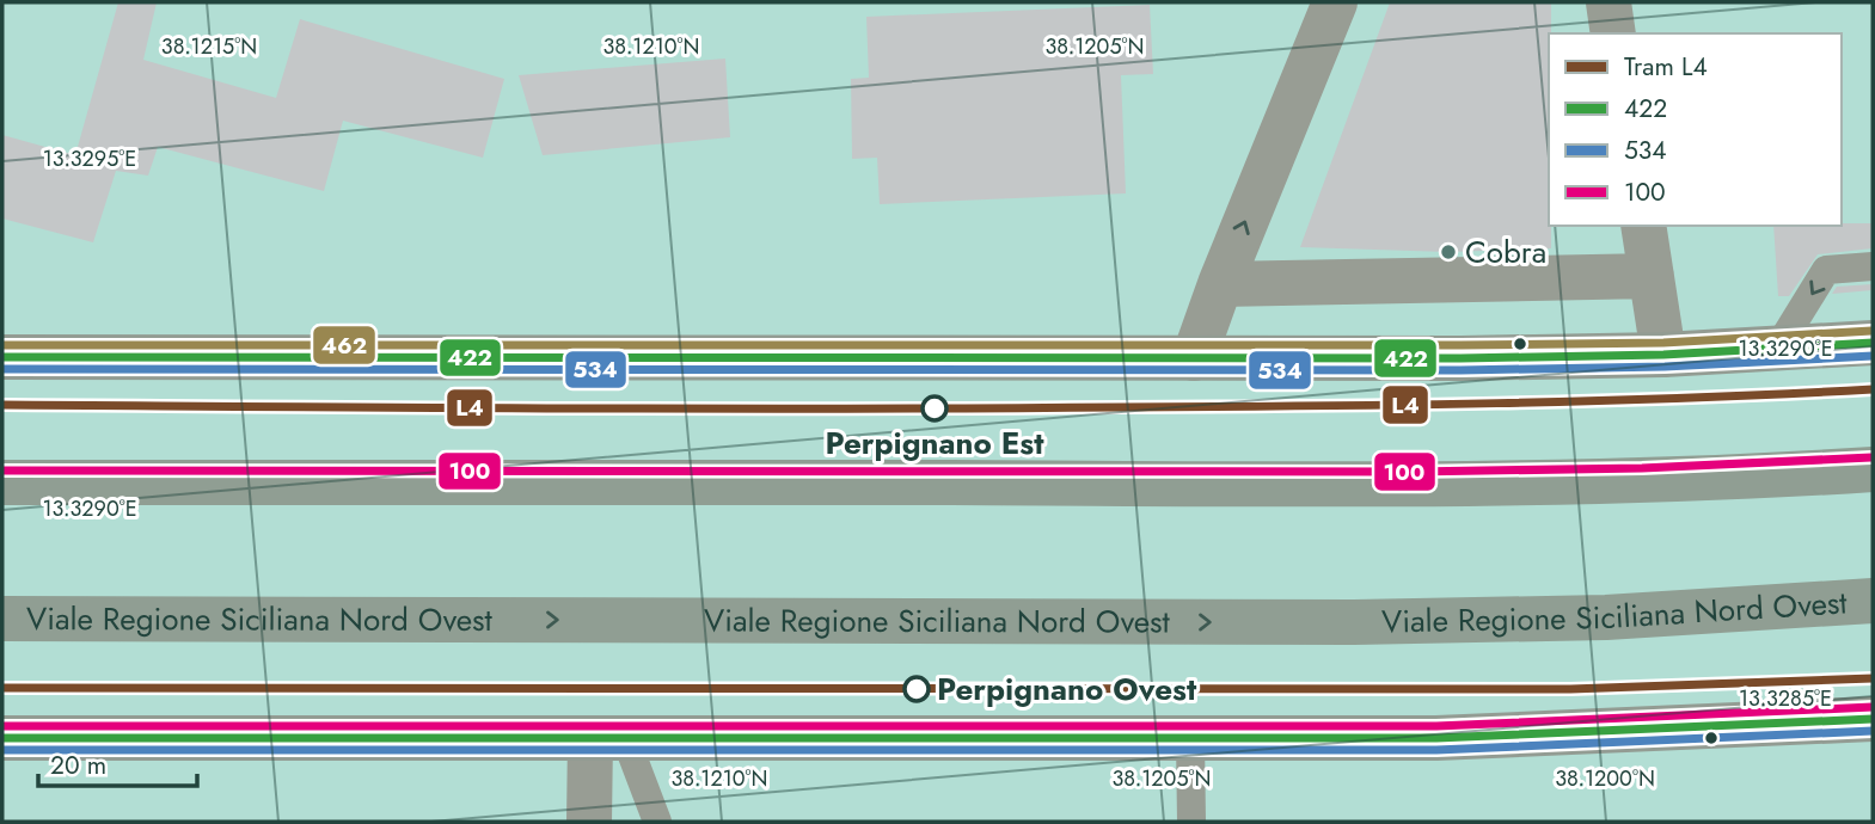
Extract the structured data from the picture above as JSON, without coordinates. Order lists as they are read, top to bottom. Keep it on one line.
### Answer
{"streets":{"main road":["Viale Regione Siciliana Nord Ovest"]},"places":["Cobra","Perpignano Est","Perpignano Ovest"],"lines":["transit line 462","transit line 422","transit line 534","tram line L4","transit line 100"],"legend":["Tram L4","422","534","100"],"scale_bar":"20 m","coordinates":["38.1215°N","38.1210°N","38.1205°N","13.3295°E","13.3290°E","13.3285°E","38.1200°N"]}
